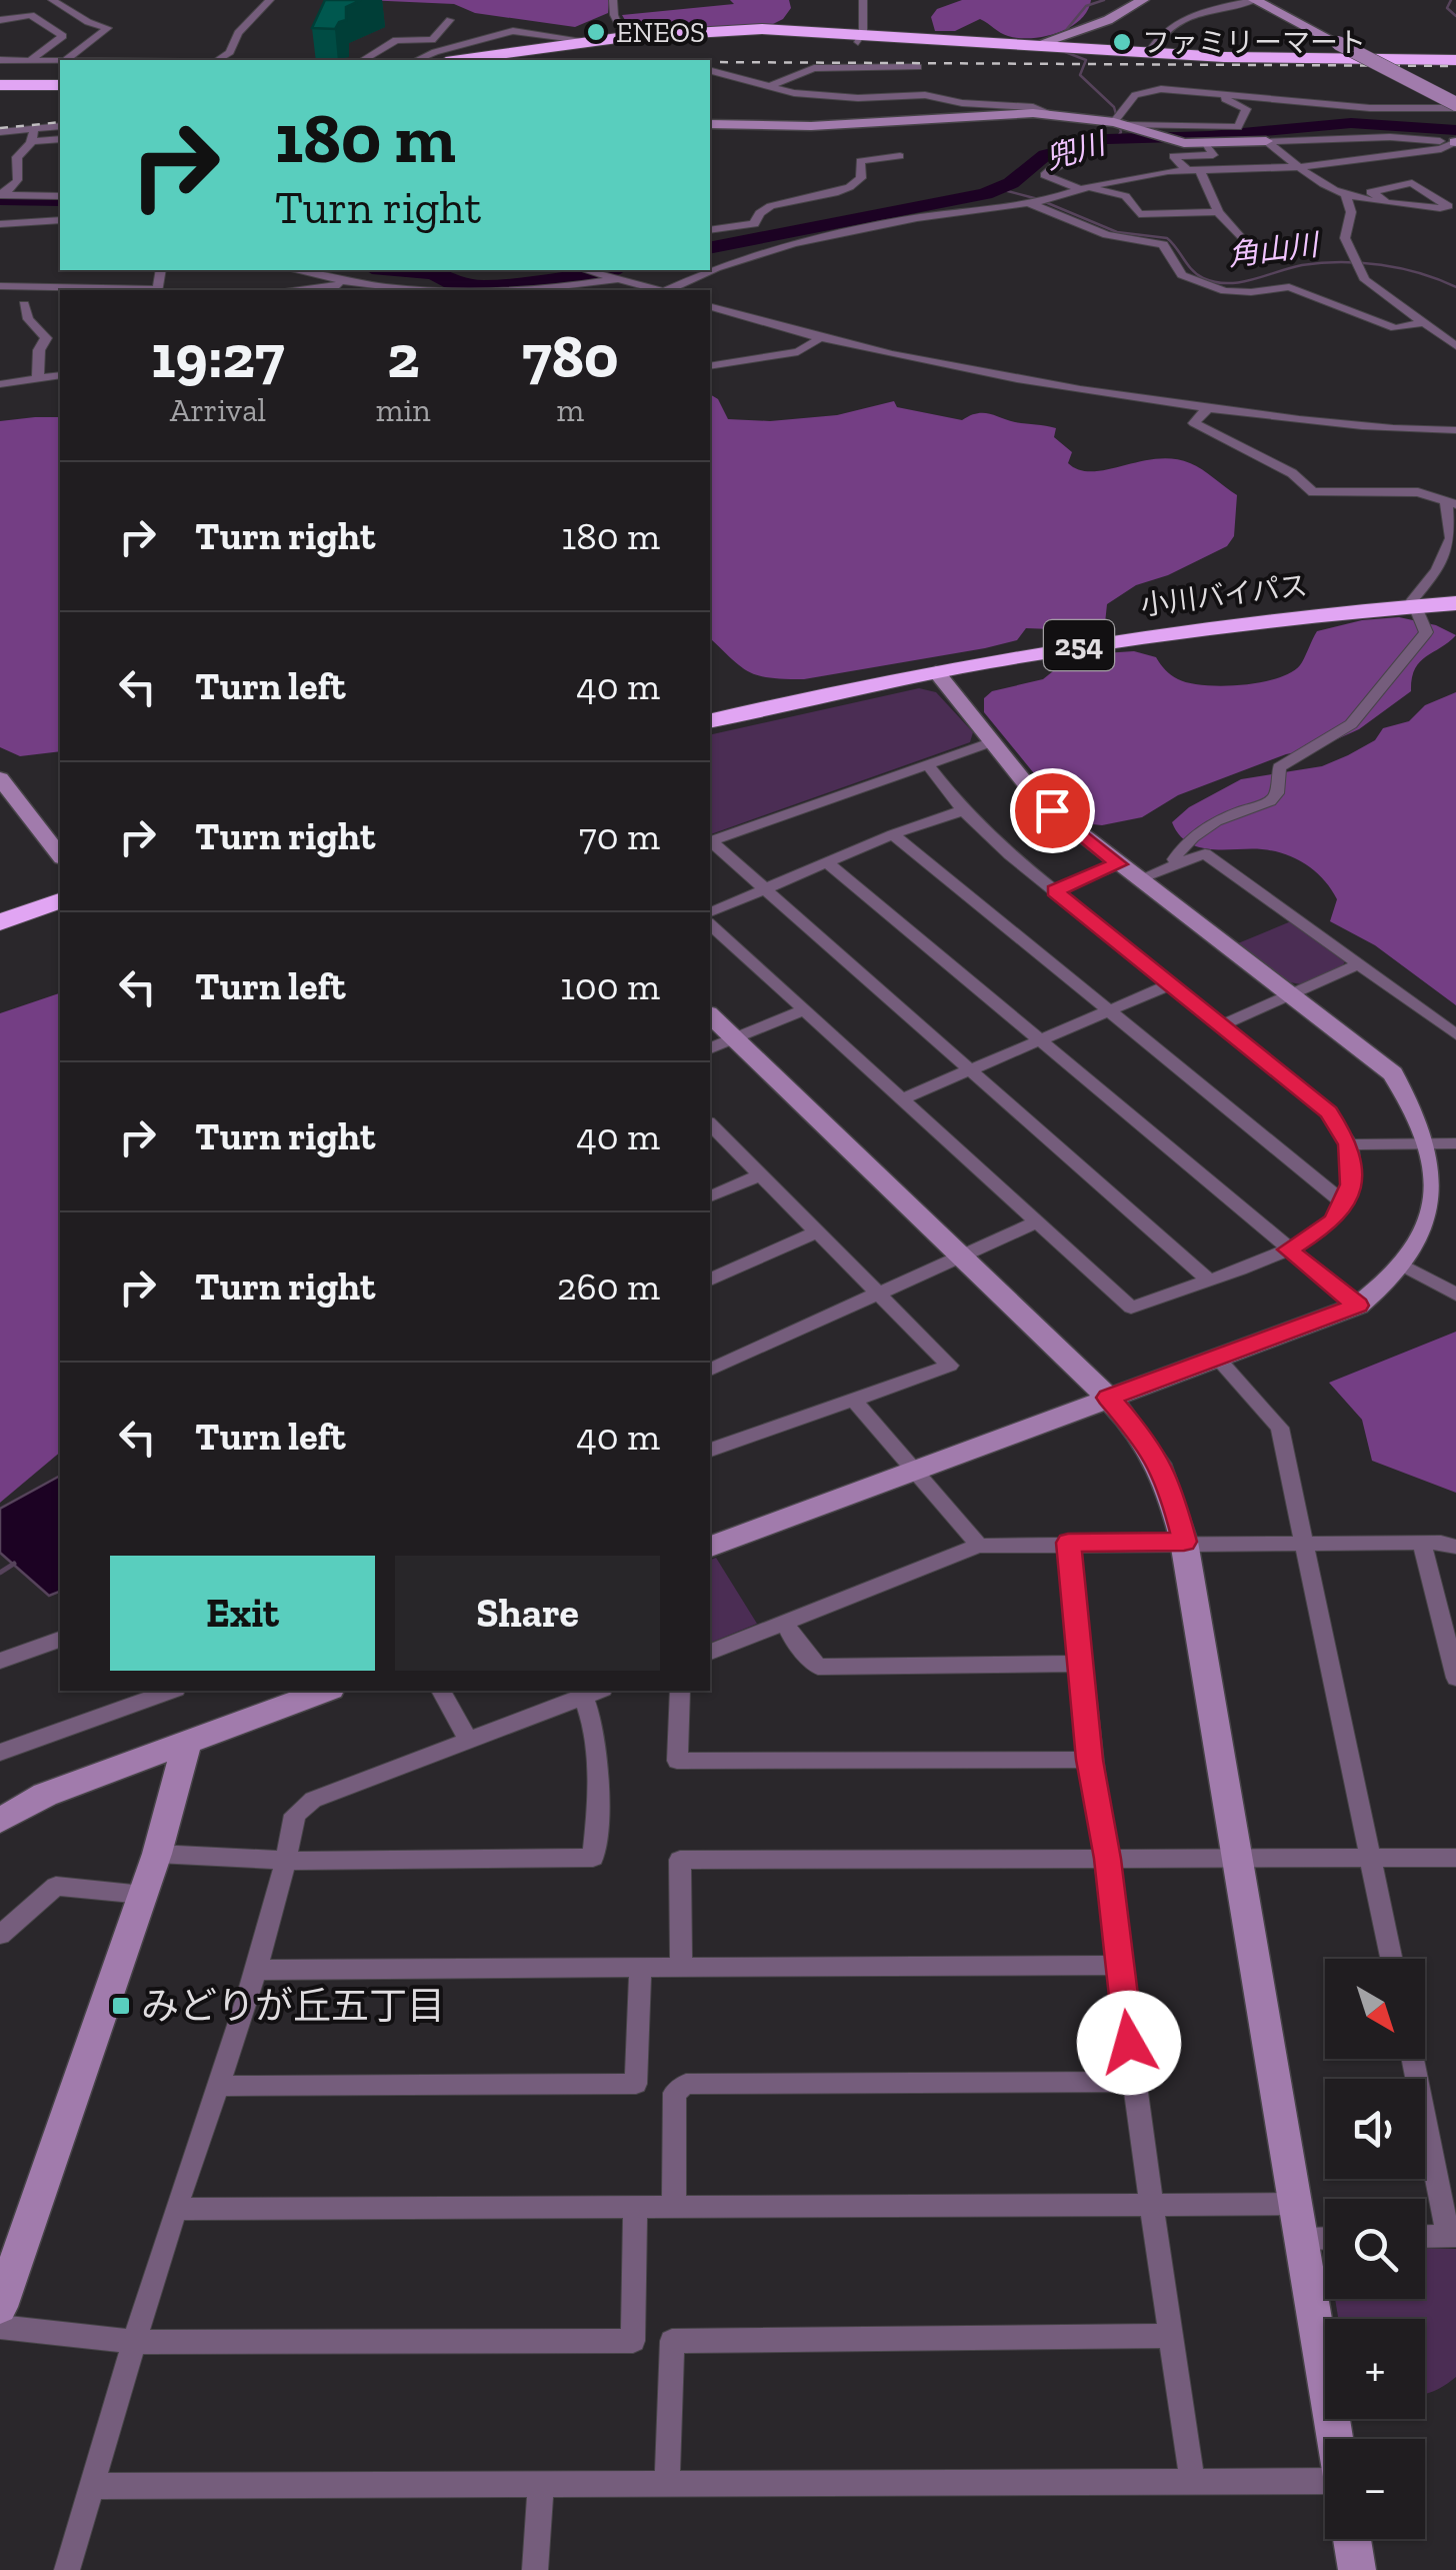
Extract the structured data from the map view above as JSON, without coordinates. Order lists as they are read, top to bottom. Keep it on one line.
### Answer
{"streets":{"highway":["小川バイパス","254"]},"water":["兜川","角山川"],"places":{"other":["ENEOS","ファミリーマート"],"transit":["みどりが丘五丁目"]},"north":"bottom right","page":{"turn":["180 m","Turn right"],"eta":["19:27","Arrival","2","min","780","m"],"list":[{"name":"Turn right","value":"180 m"},{"name":"Turn left","value":"40 m"},{"name":"Turn right","value":"70 m"},{"name":"Turn left","value":"100 m"},{"name":"Turn right","value":"40 m"},{"name":"Turn right","value":"260 m"},{"name":"Turn left","value":"40 m"}],"buttons":["Exit","Share"],"map_buttons":["+","−"]}}
